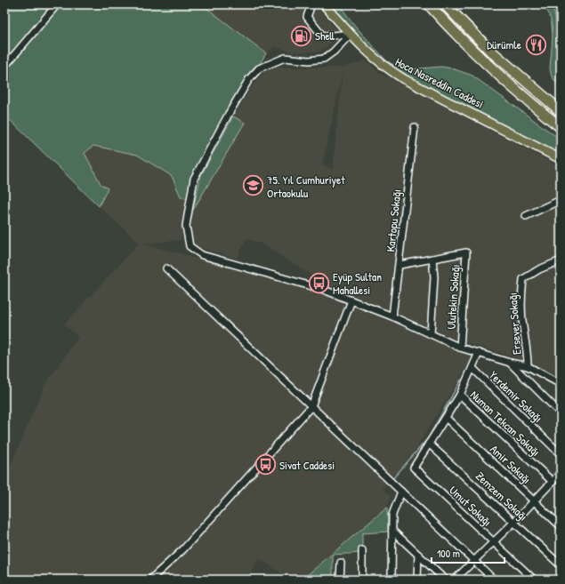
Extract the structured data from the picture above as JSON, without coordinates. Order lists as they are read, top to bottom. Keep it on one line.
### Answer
{"streets":{"main road":["Hoca Nasreddin Caddesi"],"street":["Kartopu Sokağı","Ulutekin Sokağı","Ersever Sokağı","Yerdemir Sokağı","Numan Tekcan Sokağı","Amir Sokağı","Zemzem Sokağı","Umut Sokağı"]},"crossings":[["Kartopu Sokağı","Ulutekin Sokağı"],["Zemzem Sokağı","Umut Sokağı"]],"places":{"fuel station":["Shell"],"restaurant":["Dürümle"],"school or university":["75. Yıl Cumhuriyet Ortaokulu"],"bus stop":["Eyüp Sultan Mahallesi","Sivat Caddesi"]},"scale_bar":"100 m"}
